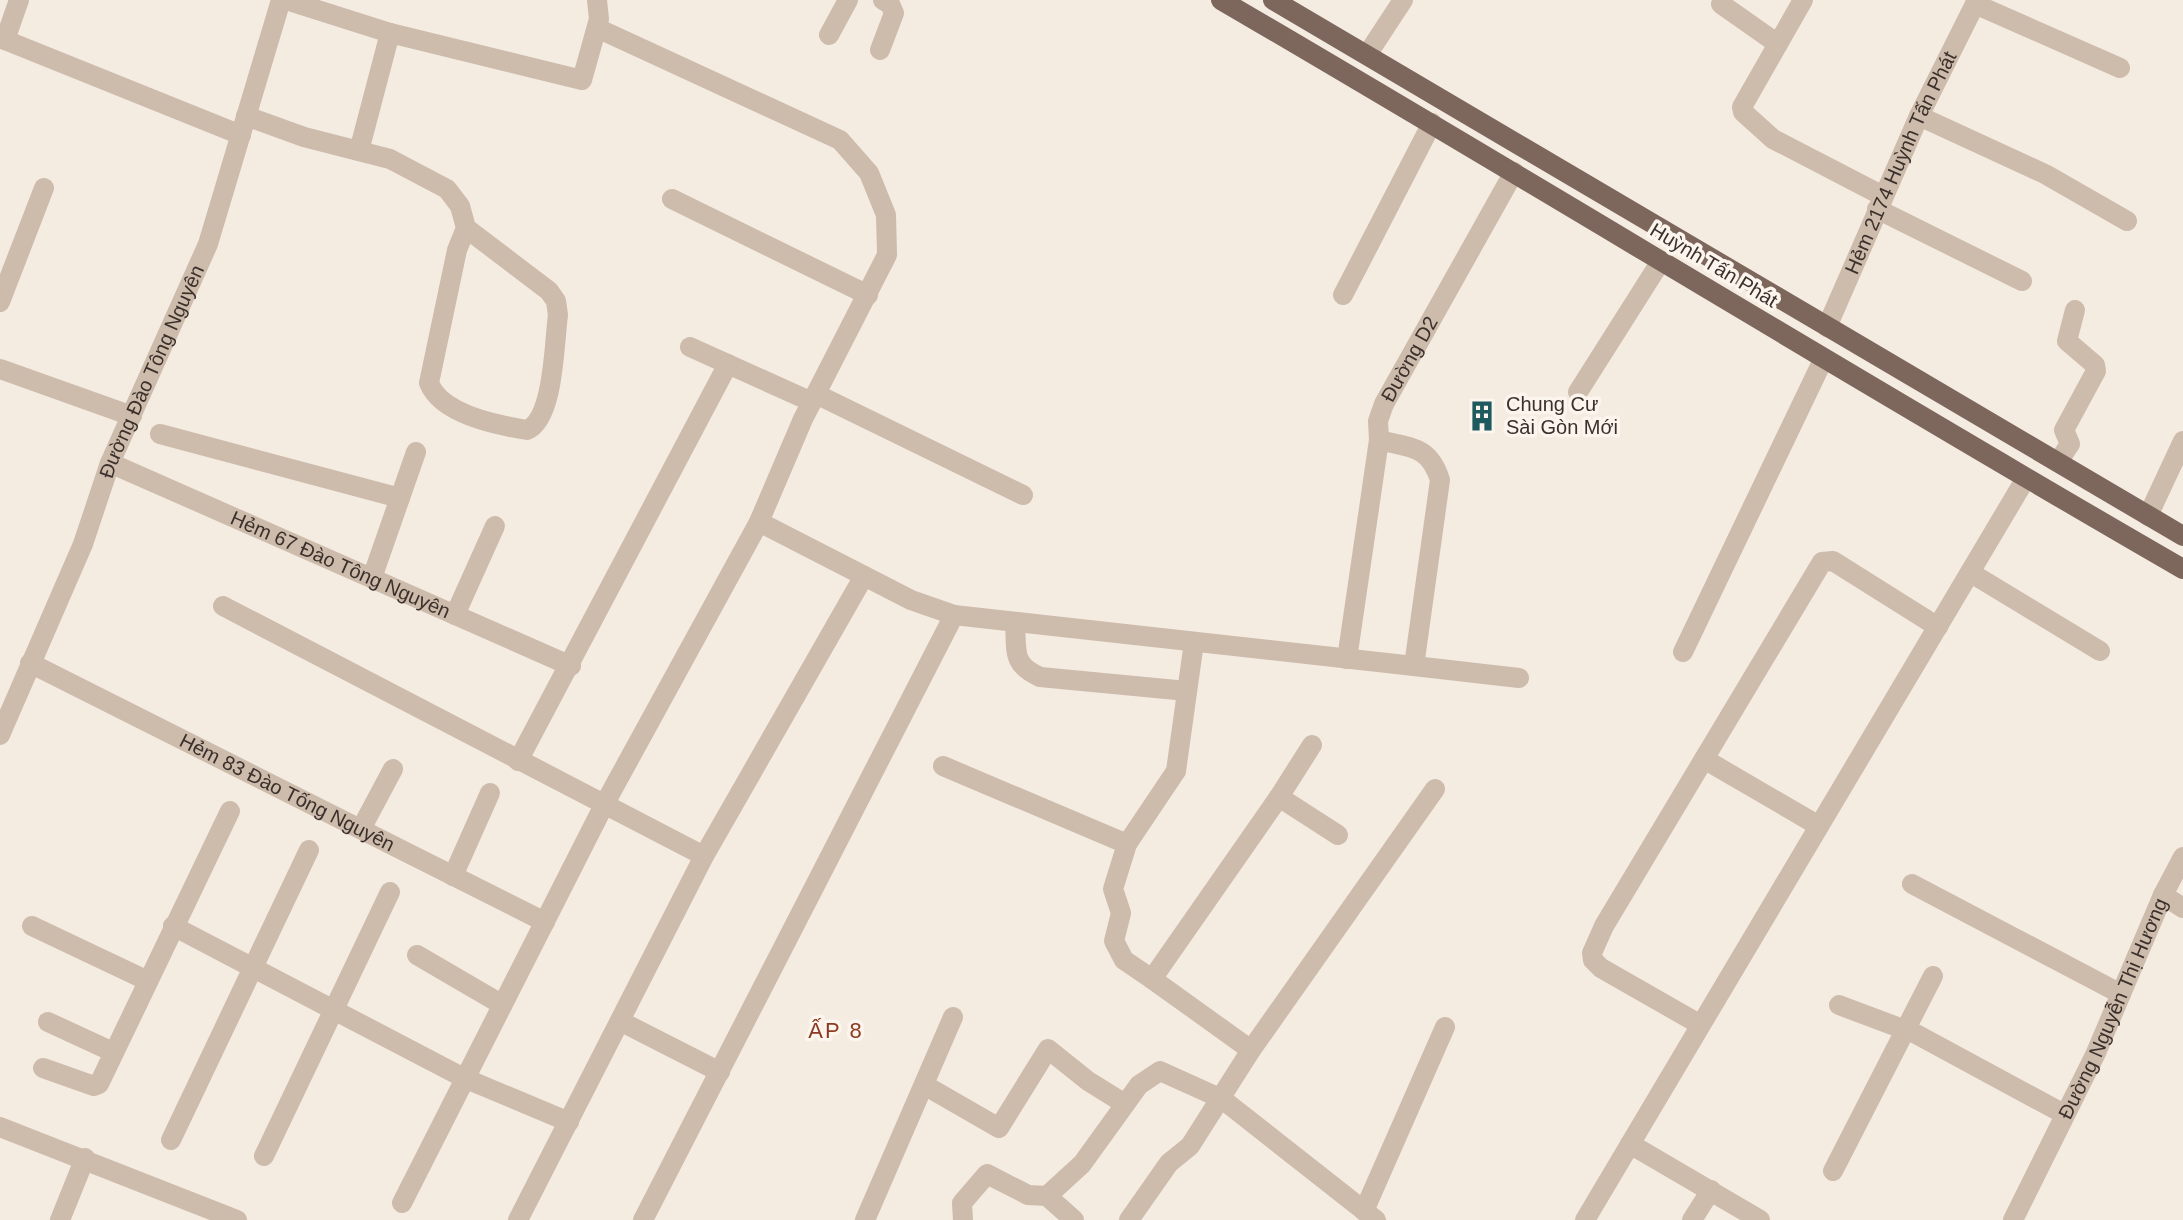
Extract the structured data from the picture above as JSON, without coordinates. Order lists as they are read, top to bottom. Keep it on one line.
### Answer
{"streets":{"main road":["Huỳnh Tấn Phát"],"street":["Hẻm 2174 Huỳnh Tấn Phát","Đường D2","Đường Đào Tông Nguyên","Hẻm 67 Đào Tông Nguyên","Hẻm 83 Đào Tống Nguyên","Đường Nguyễn Thị Hương"]},"crossings":[["Hẻm 2174 Huỳnh Tấn Phát","Huỳnh Tấn Phát"],["Huỳnh Tấn Phát","Đường D2"],["Đường Đào Tông Nguyên","Hẻm 67 Đào Tông Nguyên"],["Đường Đào Tông Nguyên","Hẻm 83 Đào Tống Nguyên"]],"districts":["ẤP 8"],"places":{"building":["Chung Cư Sài Gòn Mới"]}}
